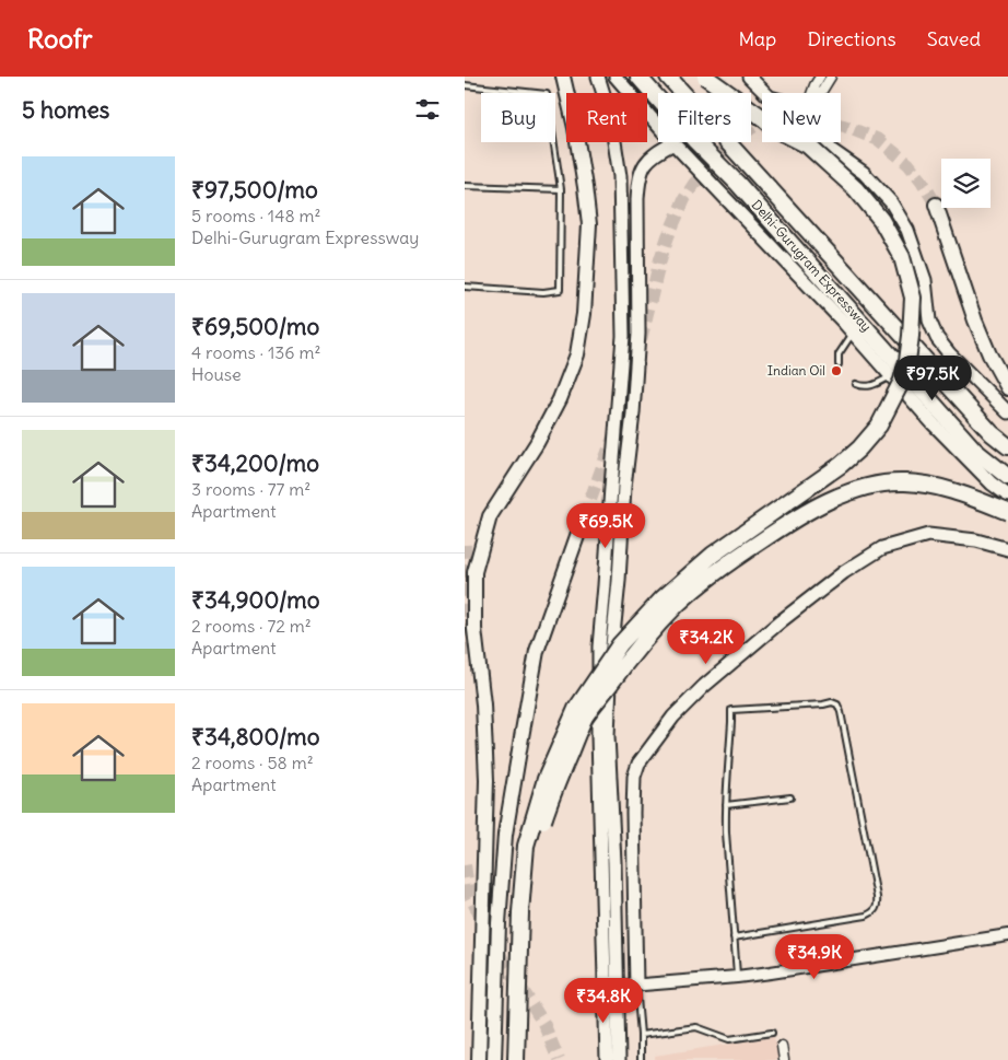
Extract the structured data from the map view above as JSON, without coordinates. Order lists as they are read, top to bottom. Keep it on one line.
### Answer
{"streets":{"highway":["Delhi-Gurugram Expressway"]},"places":["Indian Oil"],"page":{"header":"Roofr","nav":["Map","Directions","Saved"],"heading":"5 homes","chip":["Buy","Rent","Filters","New"],"list":[{"name":"₹97,500/mo","note":"5 rooms · 148 m² · Delhi-Gurugram Expressway"},{"name":"₹69,500/mo","note":"4 rooms · 136 m² · House"},{"name":"₹34,200/mo","note":"3 rooms · 77 m² · Apartment"},{"name":"₹34,900/mo","note":"2 rooms · 72 m² · Apartment"},{"name":"₹34,800/mo","note":"2 rooms · 58 m² · Apartment"}],"price":["₹97.5K","₹69.5K","₹34.2K","₹34.9K","₹34.8K"]}}
